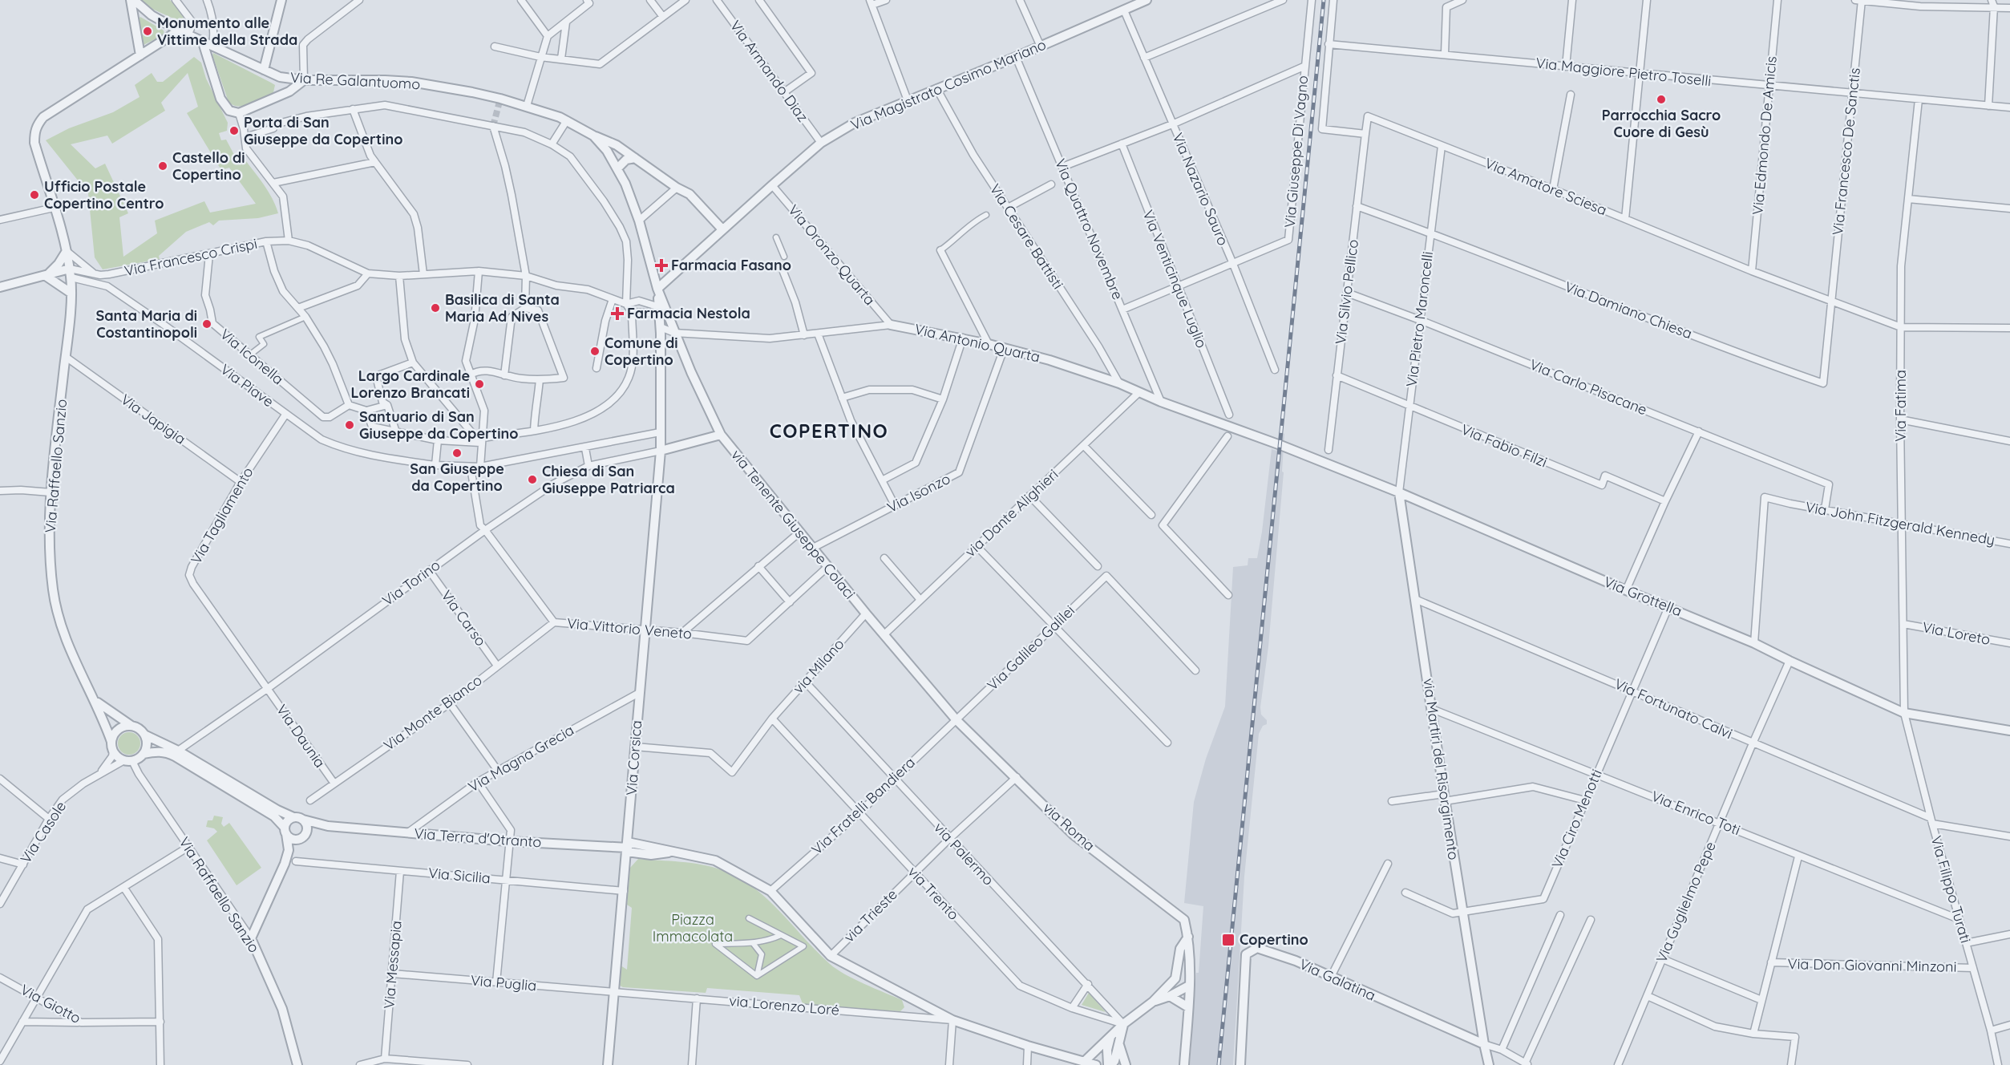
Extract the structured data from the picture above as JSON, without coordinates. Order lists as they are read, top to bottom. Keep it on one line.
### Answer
{"streets":{"street":["Via Armando Diaz","Via Maggiore Pietro Toselli","Via Re Galantuomo","Via Magistrato Cosimo Mariano","Via Edmondo De Amicis","Via Giuseppe Di Vagno","Via Francesco De Sanctis","Via Amatore Sciesa","Via Nazario Sauro","Via Quattro Novembre","Via Cesare Battisti","Via Oronzo Quarta","Via Francesco Crispi","Via Venticinque Luglio","Via Silvio Pellico","Via Damiano Chiesa","Via Pietro Maroncelli","Via Antonio Quarta","Via Iconella","Via Piave","Via Carlo Pisacane","Via Fatima","Via Japigia","Via Fabio Filzi","Via Raffaello Sanzio","Via Isonzo","via Dante Alighieri","Via Tagliamento","Via John Fitzgerald Kennedy","via Tenente Giuseppe Colaci","Via Torino","Via Grottella","Via Carso","Via Vittorio Veneto","Via Loreto","Via Galileo Galilei","via Milano","Via Fortunato Calvi","Via Monte Bianco","Via Daunia","Via Corsica","Via Magna Grecia","via Martiri del Risorgimento","Via Fratelli Bandiera","Via Enrico Toti","Via Ciro Menotti","via Roma","Via Casole","Via Terra d'Otranto","via Palermo","Via Sicilia","Via Filippo Turati","via Trento","Via Guglielmo Pepe","via Trieste","Via Messapia","Via Don Giovanni Minzoni","Via Galatina","Via Puglia","Via Giotto","via Lorenzo Loré"]},"crossings":[["Via Armando Diaz","Via Magistrato Cosimo Mariano"],["Via Maggiore Pietro Toselli","Via Edmondo De Amicis"],["Via Maggiore Pietro Toselli","Via Francesco De Sanctis"],["Via Maggiore Pietro Toselli","Via Fatima"],["Via Re Galantuomo","Via Magistrato Cosimo Mariano"],["Via Re Galantuomo","Via Raffaello Sanzio"],["Via Re Galantuomo","via Tenente Giuseppe Colaci"],["Via Re Galantuomo","Via Corsica"],["Via Magistrato Cosimo Mariano","Via Nazario Sauro"],["Via Magistrato Cosimo Mariano","Via Quattro Novembre"],["Via Magistrato Cosimo Mariano","Via Cesare Battisti"],["Via Magistrato Cosimo Mariano","Via Oronzo Quarta"],["Via Edmondo De Amicis","Via Amatore Sciesa"],["Via Giuseppe Di Vagno","Via Nazario Sauro"],["Via Giuseppe Di Vagno","Via Quattro Novembre"],["Via Giuseppe Di Vagno","Via Venticinque Luglio"],["Via Francesco De Sanctis","Via Amatore Sciesa"],["Via Francesco De Sanctis","Via Damiano Chiesa"],["Via Amatore Sciesa","Via Silvio Pellico"],["Via Amatore Sciesa","Via Damiano Chiesa"],["Via Amatore Sciesa","Via Pietro Maroncelli"],["Via Amatore Sciesa","Via Fatima"],["Via Quattro Novembre","Via Antonio Quarta"],["Via Cesare Battisti","Via Antonio Quarta"],["Via Oronzo Quarta","Via Antonio Quarta"],["Via Francesco Crispi","Via Iconella"],["Via Francesco Crispi","Via Piave"],["Via Francesco Crispi","Via Raffaello Sanzio"],["Via Silvio Pellico","Via Damiano Chiesa"],["Via Silvio Pellico","Via Carlo Pisacane"],["Via Silvio Pellico","Via Fabio Filzi"],["Via Damiano Chiesa","Via Pietro Maroncelli"],["Via Pietro Maroncelli","Via Carlo Pisacane"],["Via Pietro Maroncelli","Via Fabio Filzi"],["Via Pietro Maroncelli","Via Grottella"],["Via Pietro Maroncelli","via Martiri del Risorgimento"],["Via Antonio Quarta","Via Isonzo"],["Via Antonio Quarta","via Dante Alighieri"],["Via Antonio Quarta","via Tenente Giuseppe Colaci"],["Via Antonio Quarta","Via Grottella"],["Via Antonio Quarta","Via Corsica"],["Via Piave","Via Raffaello Sanzio"],["Via Piave","Via Tagliamento"],["Via Piave","Via Vittorio Veneto"],["Via Piave","Via Corsica"],["Via Carlo Pisacane","Via John Fitzgerald Kennedy"],["Via Fatima","Via John Fitzgerald Kennedy"],["Via Fatima","Via Grottella"],["Via Fatima","Via Loreto"],["Via Fatima","Via Filippo Turati"],["Via Japigia","Via Raffaello Sanzio"],["Via Japigia","Via Tagliamento"],["Via Raffaello Sanzio","Via Casole"],["Via Isonzo","via Tenente Giuseppe Colaci"],["via Dante Alighieri","via Roma"],["Via Tagliamento","Via Torino"],["Via Tagliamento","Via Daunia"],["Via John Fitzgerald Kennedy","Via Grottella"],["via Tenente Giuseppe Colaci","Via Vittorio Veneto"],["via Tenente Giuseppe Colaci","via Milano"],["via Tenente Giuseppe Colaci","Via Corsica"],["via Tenente Giuseppe Colaci","via Roma"],["Via Torino","Via Carso"],["Via Torino","Via Vittorio Veneto"],["Via Torino","Via Daunia"],["Via Torino","Via Corsica"],["Via Grottella","via Martiri del Risorgimento"],["Via Grottella","Via Ciro Menotti"],["Via Grottella","Via Filippo Turati"],["Via Grottella","Via Guglielmo Pepe"],["Via Carso","Via Monte Bianco"],["Via Vittorio Veneto","Via Monte Bianco"],["Via Vittorio Veneto","Via Corsica"],["Via Galileo Galilei","Via Fratelli Bandiera"],["Via Galileo Galilei","via Roma"],["via Milano","Via Corsica"],["via Milano","via Roma"],["via Milano","via Palermo"],["via Milano","via Trento"],["Via Fortunato Calvi","via Martiri del Risorgimento"],["Via Fortunato Calvi","Via Ciro Menotti"],["Via Fortunato Calvi","Via Filippo Turati"],["Via Fortunato Calvi","Via Guglielmo Pepe"],["Via Monte Bianco","Via Daunia"],["Via Corsica","Via Magna Grecia"],["Via Corsica","Via Terra d'Otranto"],["Via Corsica","Via Sicilia"],["Via Corsica","Via Puglia"],["Via Corsica","via Lorenzo Loré"],["Via Magna Grecia","Via Terra d'Otranto"],["via Martiri del Risorgimento","Via Enrico Toti"],["via Martiri del Risorgimento","Via Ciro Menotti"],["via Martiri del Risorgimento","Via Galatina"],["Via Fratelli Bandiera","via Roma"],["Via Fratelli Bandiera","Via Terra d'Otranto"],["Via Fratelli Bandiera","via Palermo"],["Via Fratelli Bandiera","via Trento"],["Via Enrico Toti","Via Ciro Menotti"],["Via Enrico Toti","Via Filippo Turati"],["Via Enrico Toti","Via Guglielmo Pepe"],["via Roma","via Trieste"],["via Palermo","via Trento"],["via Palermo","via Trieste"],["Via Sicilia","Via Messapia"],["Via Filippo Turati","Via Don Giovanni Minzoni"],["via Trento","via Trieste"],["Via Messapia","Via Puglia"],["Via Puglia","via Lorenzo Loré"]],"districts":["COPERTINO"],"parks":["Piazza Immacolata"],"places":{"other":["Monumento alle Vittime della Strada","Parrocchia Sacro Cuore di Gesù","Porta di San Giuseppe da Copertino","Castello di Copertino","Ufficio Postale Copertino Centro","Basilica di Santa Maria Ad Nives","Santa Maria di Costantinopoli","Comune di Copertino","Largo Cardinale Lorenzo Brancati","Santuario di San Giuseppe da Copertino","San Giuseppe da Copertino","Chiesa di San Giuseppe Patriarca"],"health":["Farmacia Fasano","Farmacia Nestola"],"transit":["Copertino"]}}
